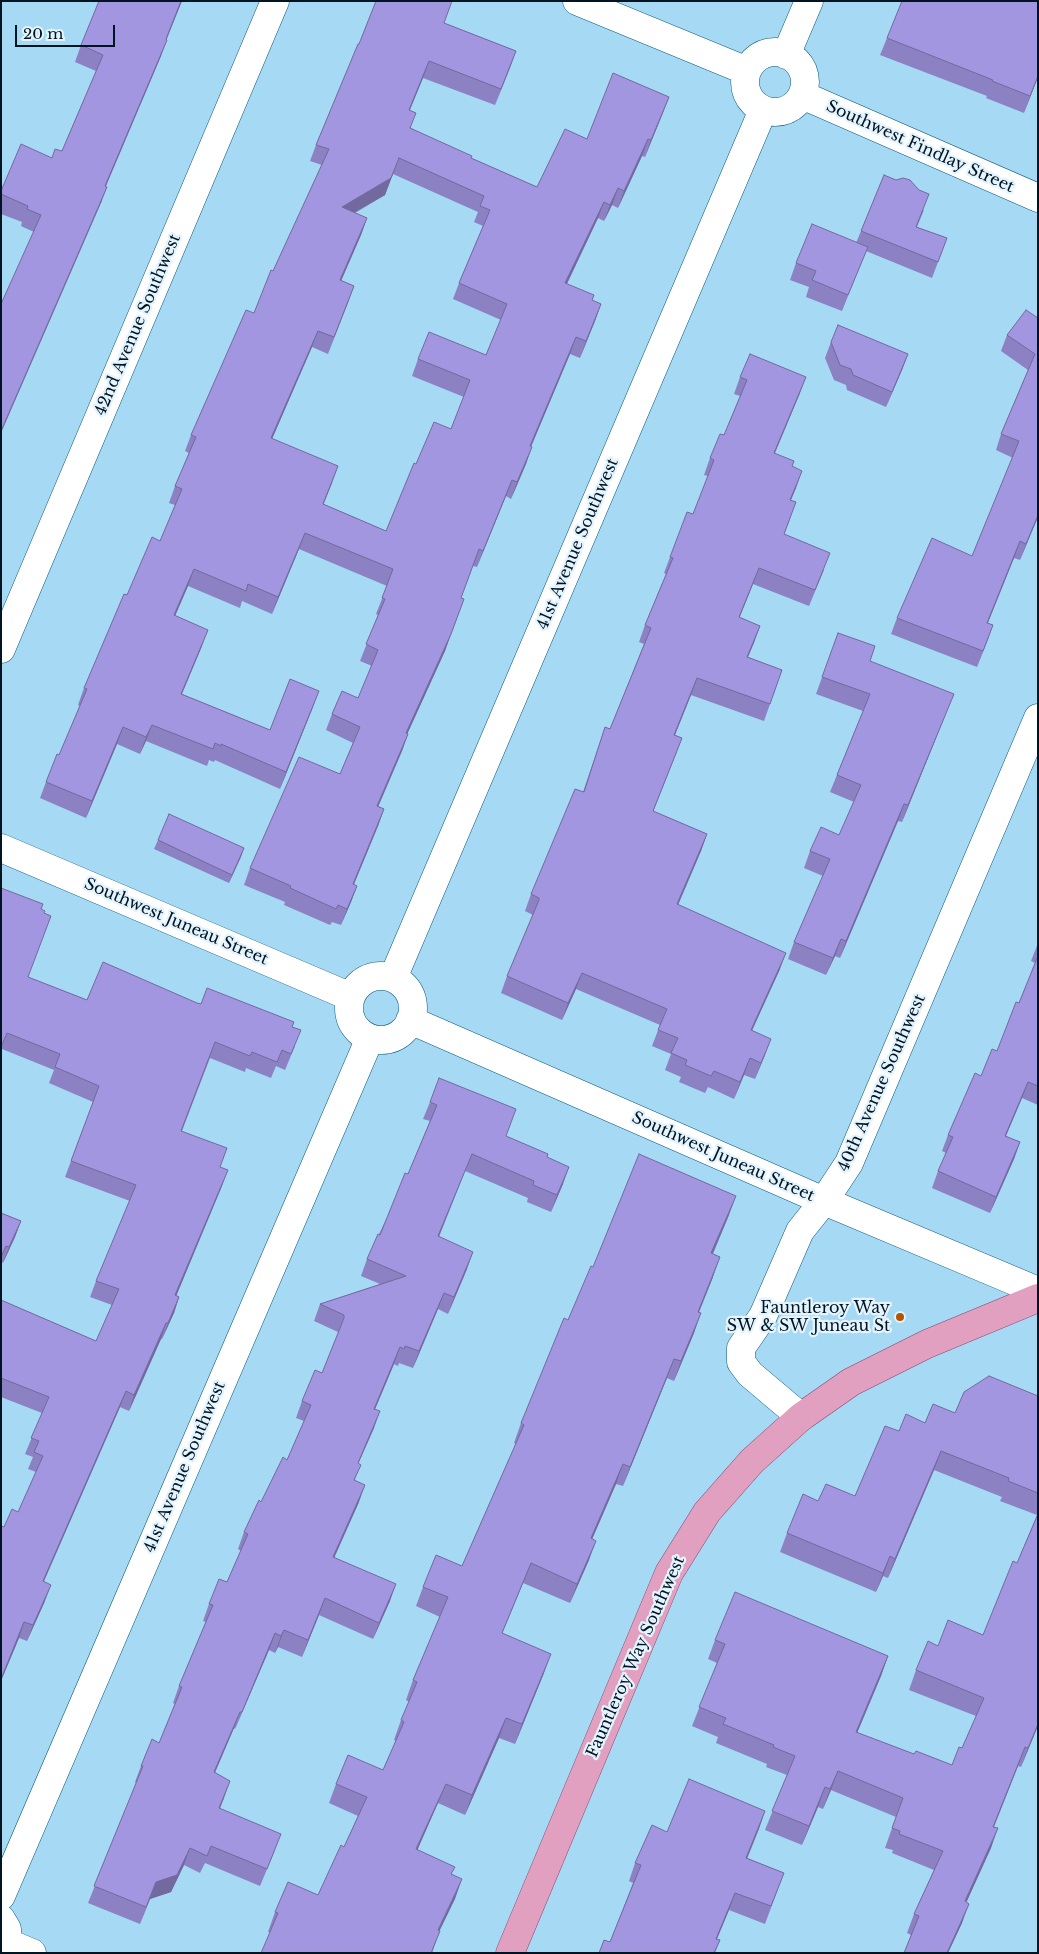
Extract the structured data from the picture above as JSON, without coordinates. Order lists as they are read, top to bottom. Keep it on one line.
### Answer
{"streets":{"main road":["Fauntleroy Way Southwest"],"street":["Southwest Findlay Street","42nd Avenue Southwest","41st Avenue Southwest","Southwest Juneau Street","40th Avenue Southwest"]},"crossings":[["Southwest Findlay Street","41st Avenue Southwest"],["41st Avenue Southwest","Southwest Juneau Street"],["Southwest Juneau Street","40th Avenue Southwest"],["40th Avenue Southwest","Fauntleroy Way Southwest"]],"places":["Fauntleroy Way SW & SW Juneau St"],"scale_bar":"20 m"}
